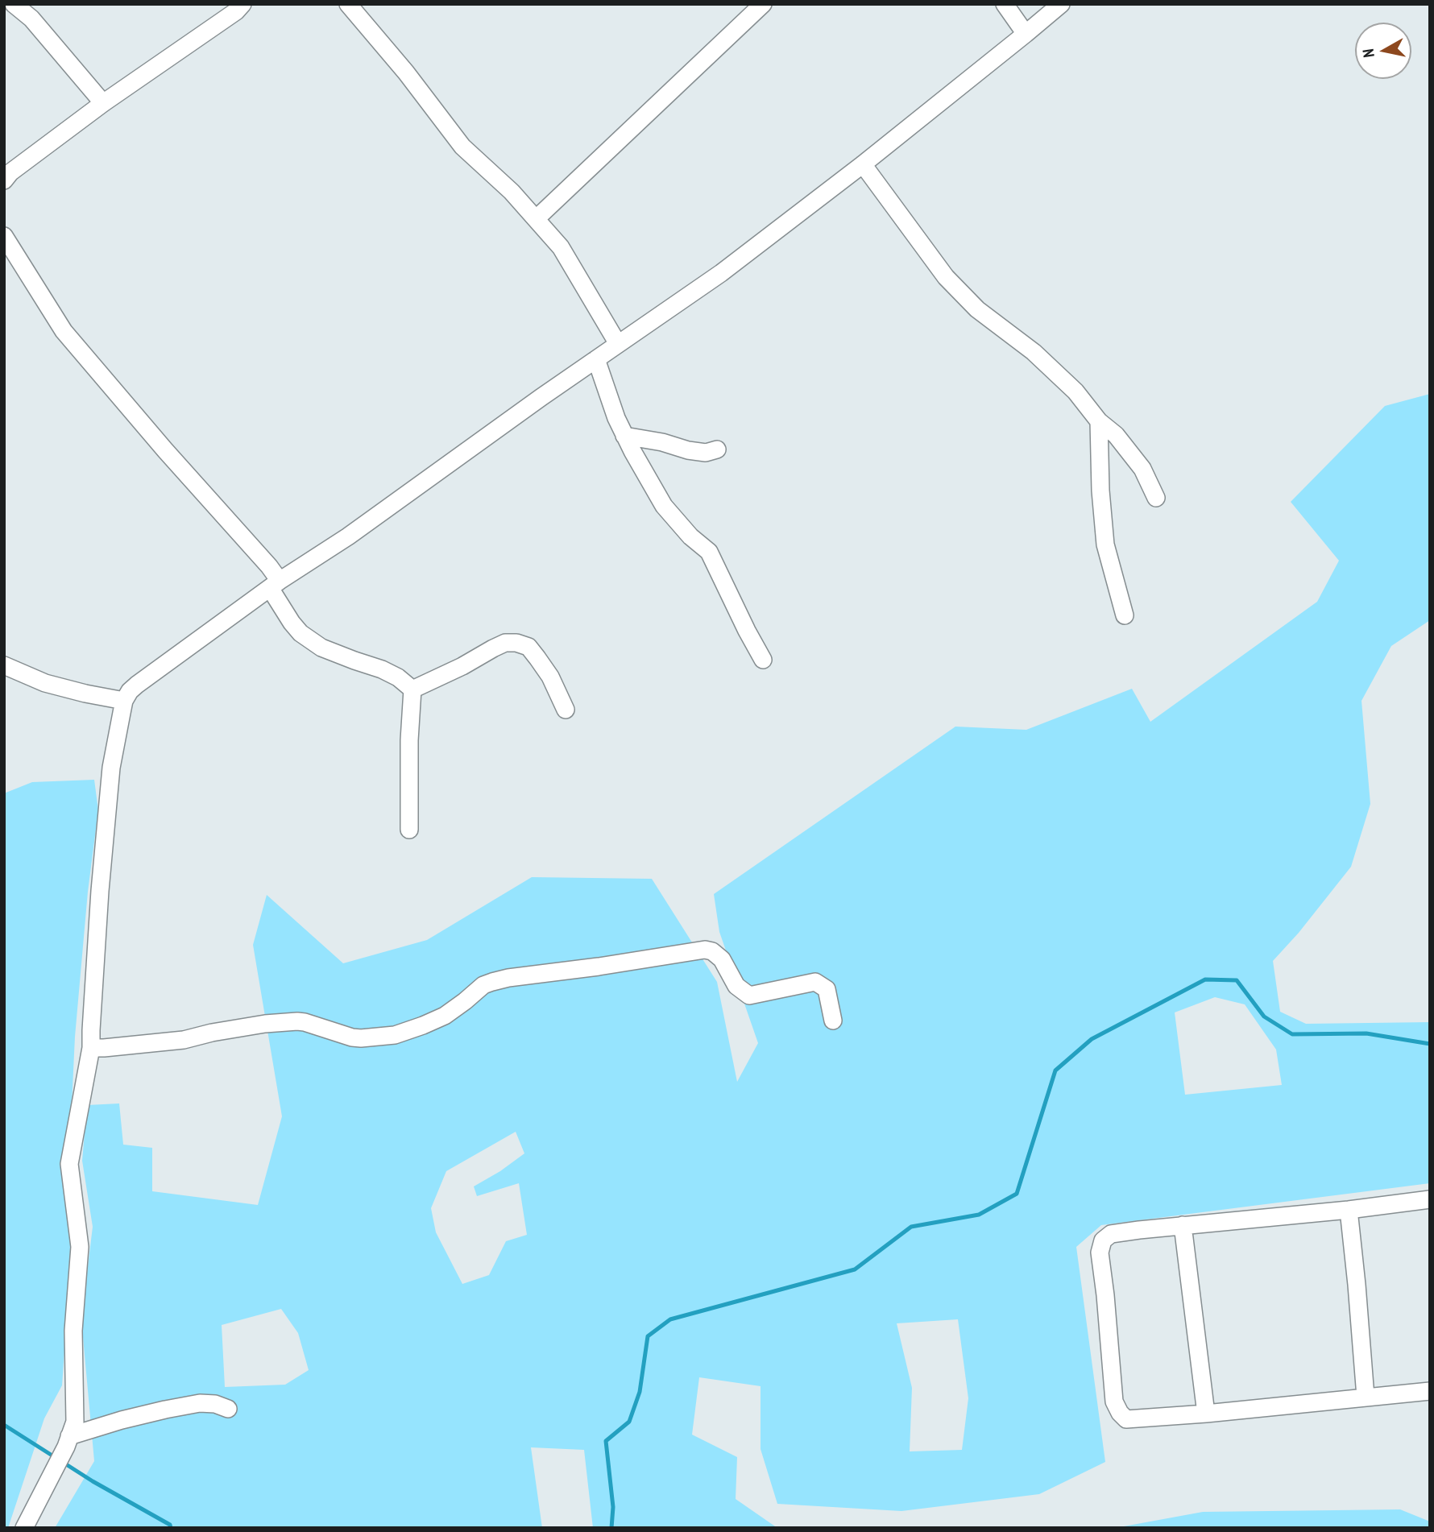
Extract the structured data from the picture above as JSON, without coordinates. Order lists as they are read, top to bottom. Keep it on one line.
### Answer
{"north":"left"}
